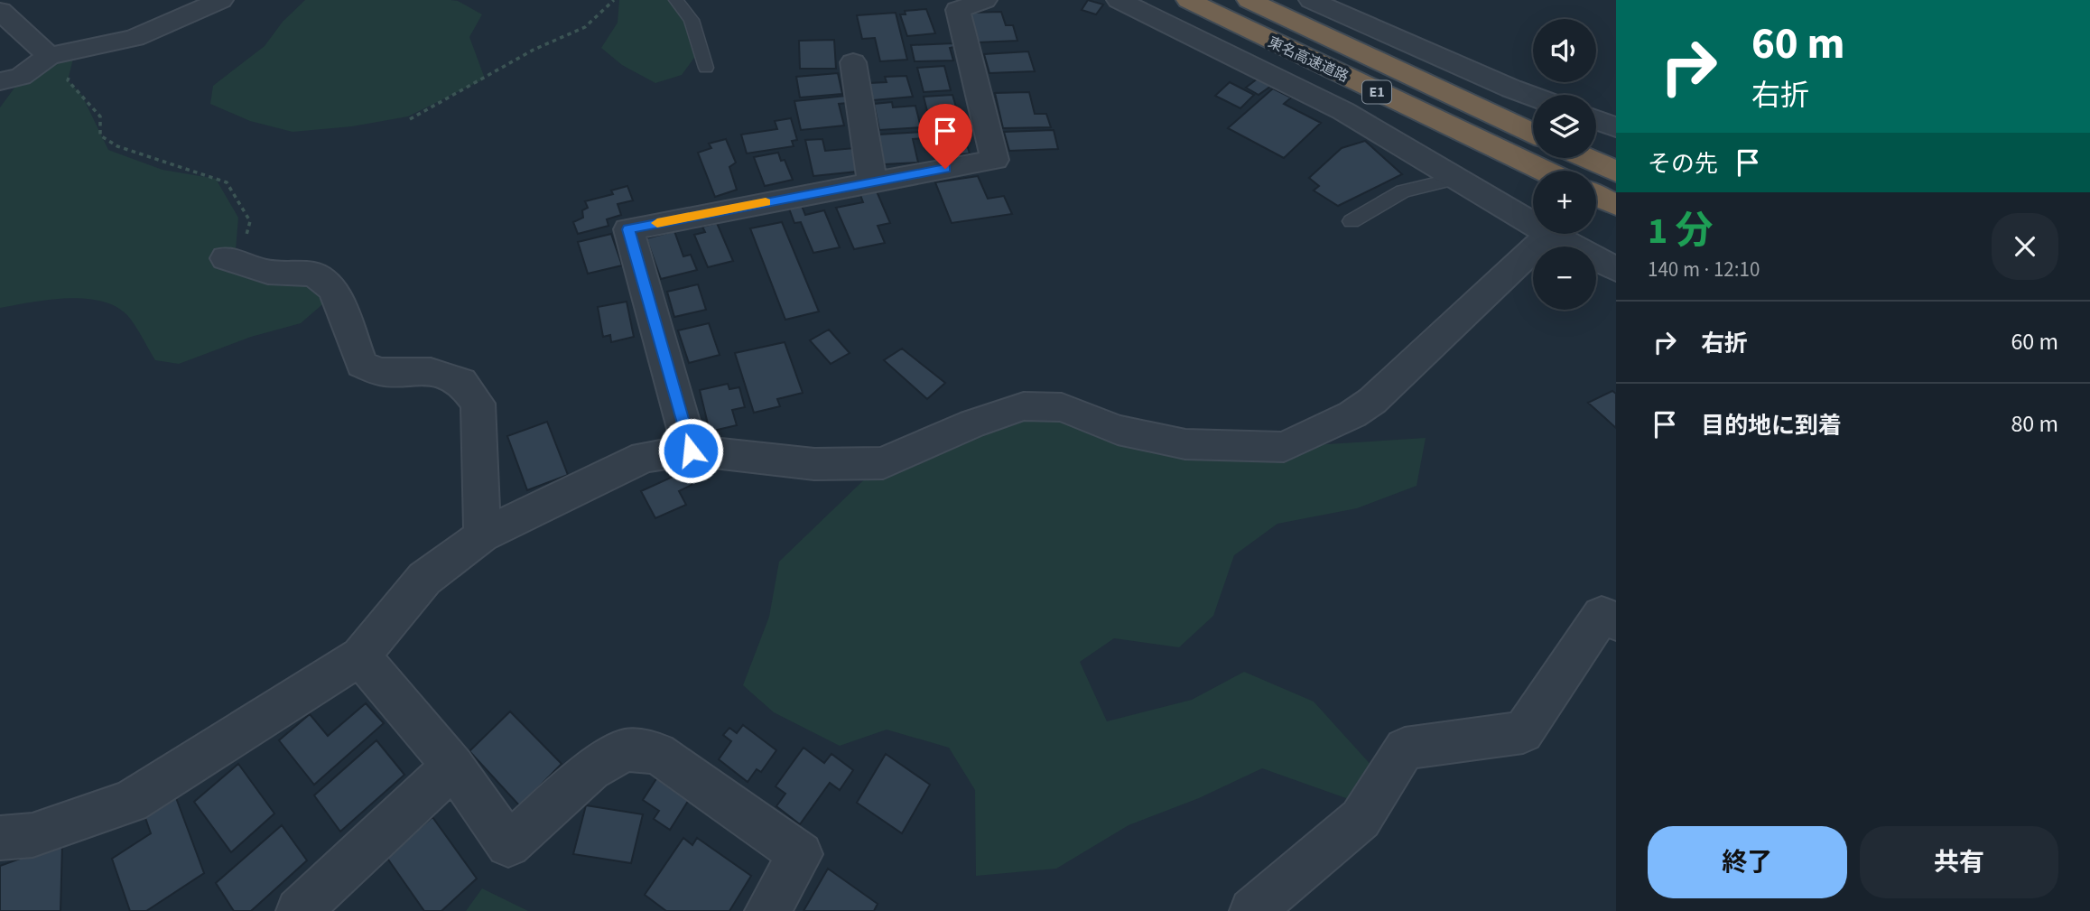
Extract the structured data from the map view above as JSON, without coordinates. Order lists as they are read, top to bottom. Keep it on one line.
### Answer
{"streets":{"highway":["東名高速道路","E1"]},"page":{"turn":["60 m","右折"],"map_buttons":["+","−"],"then":"その先","heading":["1 分","140 m · 12:10"],"list":[{"name":"右折","value":"60 m"},{"name":"目的地に到着","value":"80 m"}],"buttons":["終了","共有"]}}
